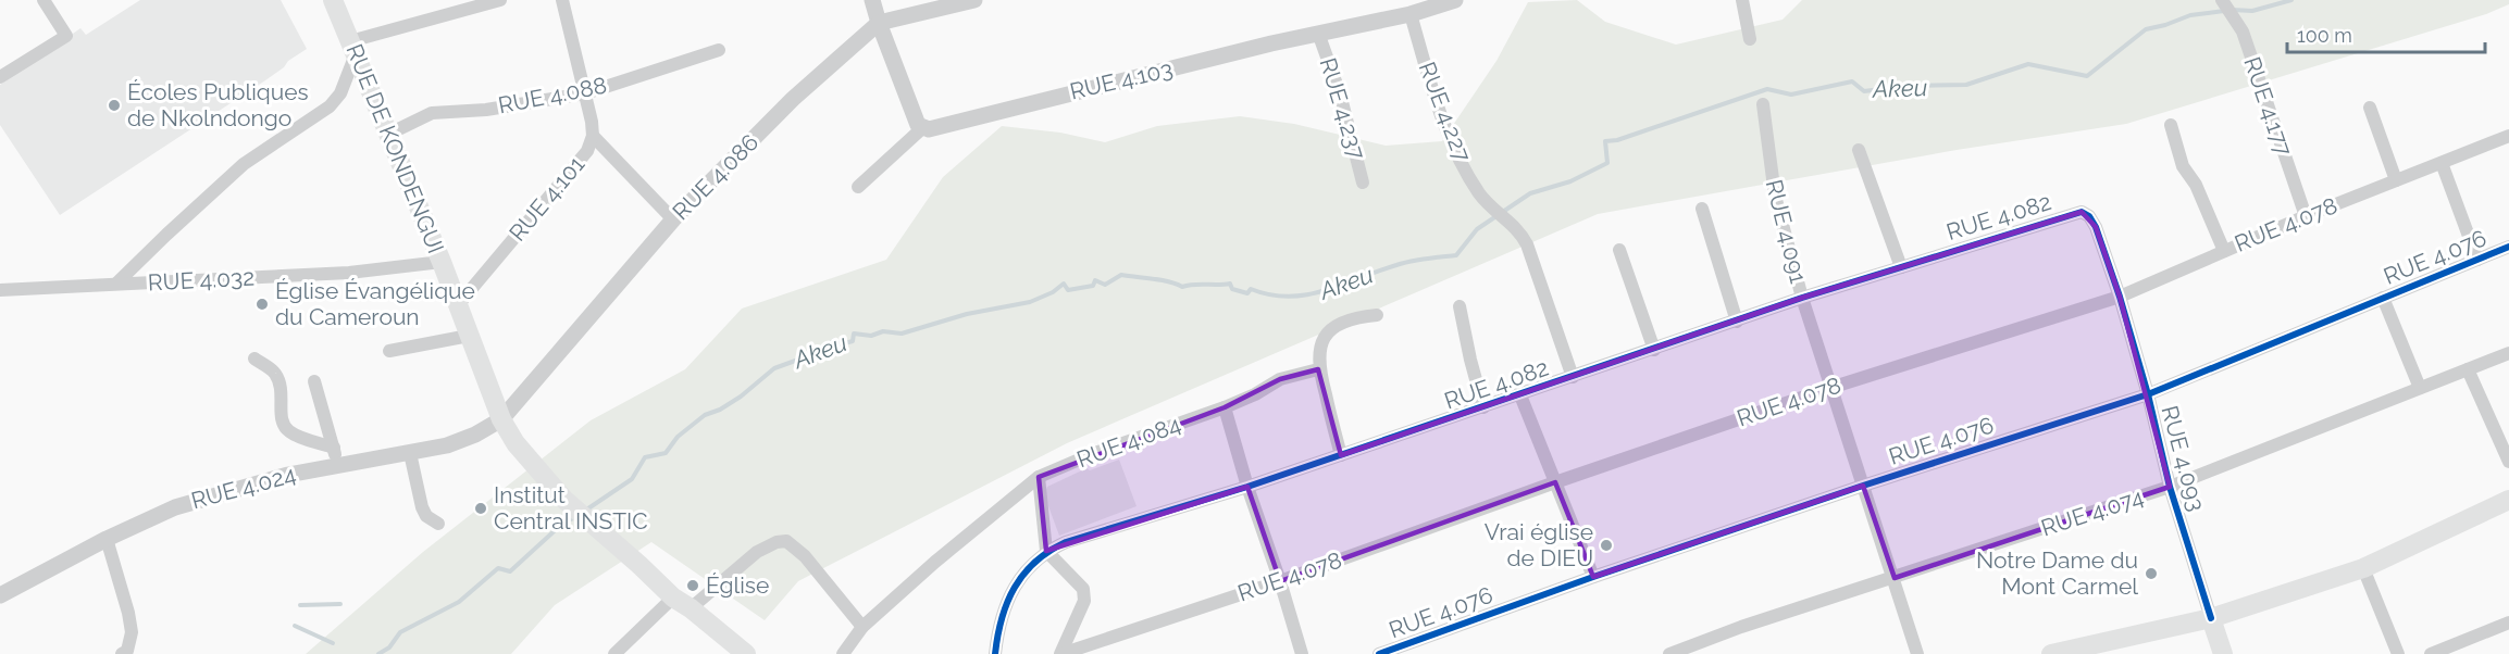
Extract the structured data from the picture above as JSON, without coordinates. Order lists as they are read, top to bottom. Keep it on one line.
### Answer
{"streets":{"main road":["RUE DE KONDENGUI"],"street":["RUE 4.103","RUE 4.088","RUE 4.177","RUE 4.237","RUE 4.227","RUE 4.086","RUE 4.101","RUE 4.082","RUE 4.078","RUE 4.091","RUE 4.076","RUE 4.032","RUE 4.084","RUE 4.093","RUE 4.024","RUE 4.074"]},"crossings":[["RUE 4.103","RUE 4.237"],["RUE 4.103","RUE 4.227"],["RUE 4.088","RUE DE KONDENGUI"],["RUE 4.088","RUE 4.101"],["RUE 4.177","RUE 4.078"],["RUE 4.227","RUE 4.082"],["RUE DE KONDENGUI","RUE 4.086"],["RUE DE KONDENGUI","RUE 4.101"],["RUE DE KONDENGUI","RUE 4.032"],["RUE DE KONDENGUI","RUE 4.024"],["RUE 4.086","RUE 4.024"],["RUE 4.082","RUE 4.078"],["RUE 4.082","RUE 4.091"],["RUE 4.082","RUE 4.093"],["RUE 4.078","RUE 4.091"],["RUE 4.078","RUE 4.093"],["RUE 4.091","RUE 4.076"],["RUE 4.091","RUE 4.074"],["RUE 4.076","RUE 4.093"],["RUE 4.093","RUE 4.074"]],"water":["Akeu"],"places":["Écoles Publiques de Nkolndongo","Église Évangélique du Cameroun","Institut Central INSTIC","Vrai église de DIEU","Notre Dame du Mont Carmel","Église"],"scale_bar":"100 m"}
